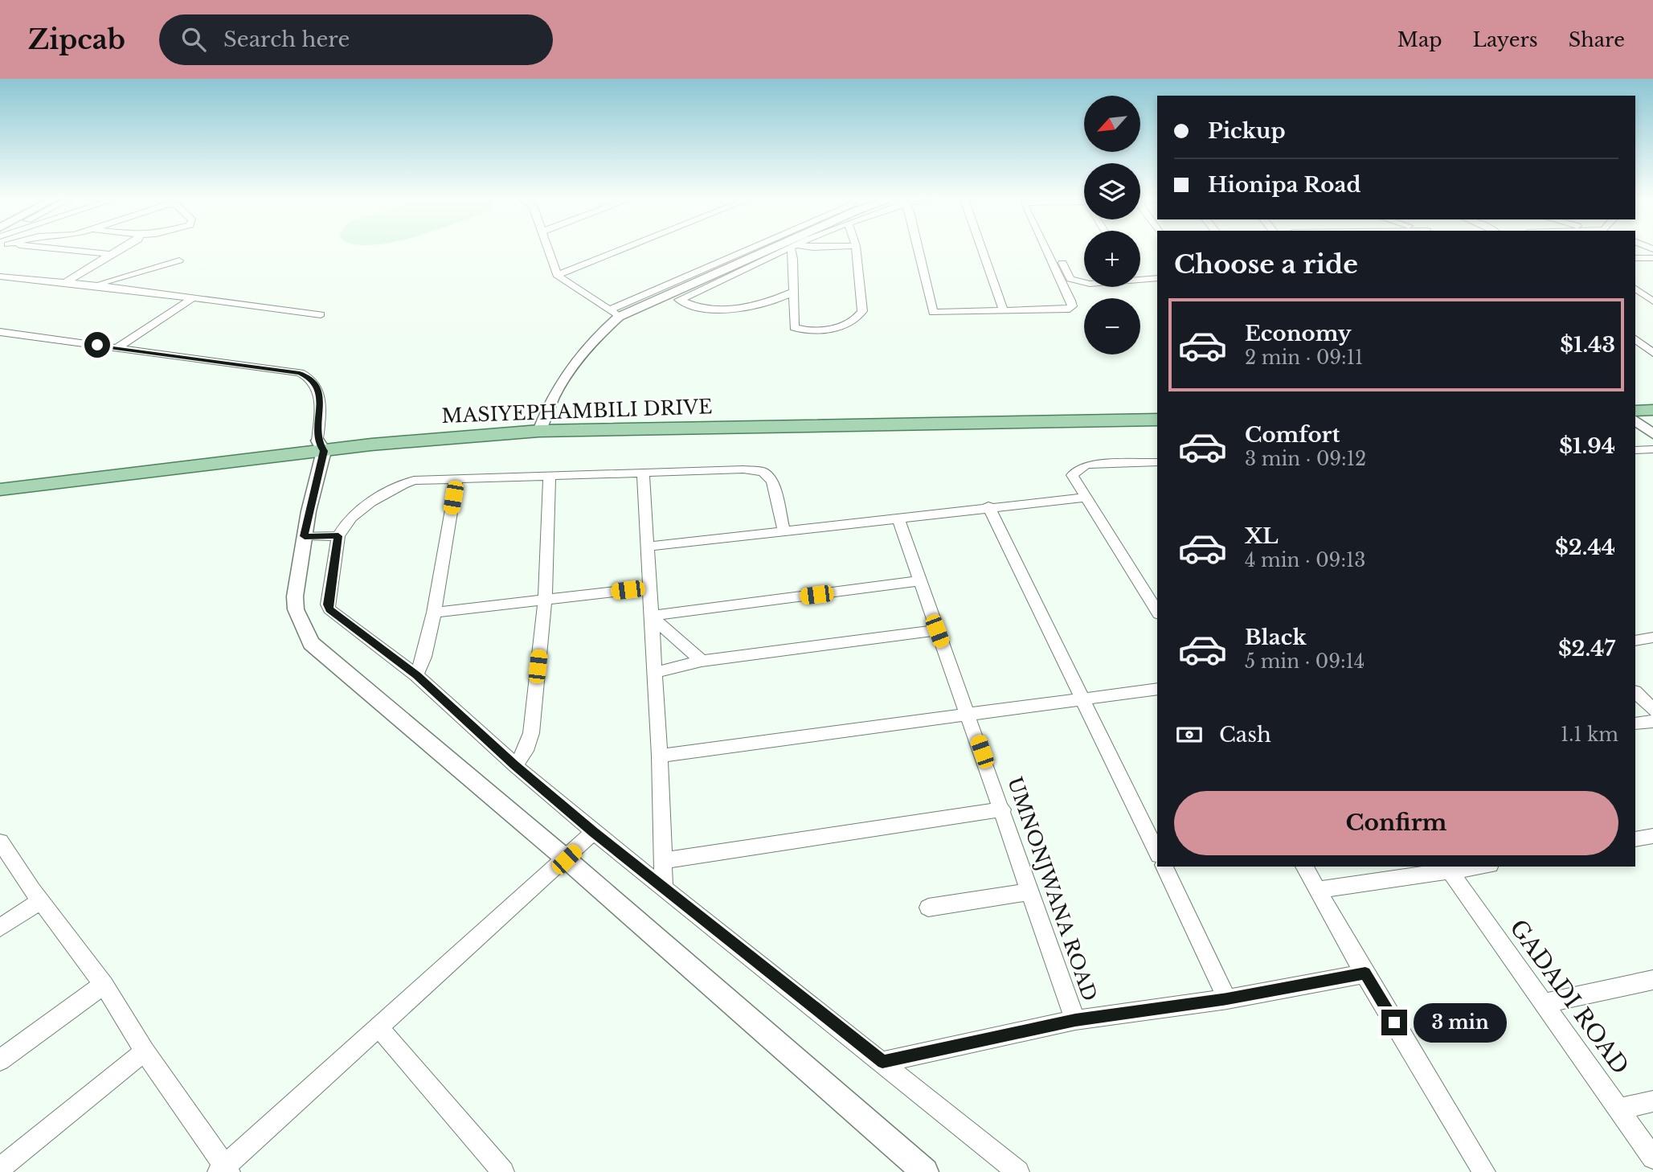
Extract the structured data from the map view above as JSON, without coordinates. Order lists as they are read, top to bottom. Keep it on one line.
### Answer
{"streets":{"main road":["MASIYEPHAMBILI DRIVE"],"street":["UMNONJWANA ROAD","GADADI ROAD"]},"north":"bottom left","page":{"header":"Zipcab","search":"Search here","nav":["Map","Layers","Share"],"map_buttons":["+","−"],"banner":["Pickup","Hionipa Road"],"heading":"Choose a ride","list":[{"name":"Economy","note":"2 min · 09:11","value":"$1.43"},{"name":"Comfort","note":"3 min · 09:12","value":"$1.94"},{"name":"XL","note":"4 min · 09:13","value":"$2.44"},{"name":"Black","note":"5 min · 09:14","value":"$2.47"}],"pay":["Cash","1.1 km"],"buttons":"Confirm","bubble":"3 min"}}
